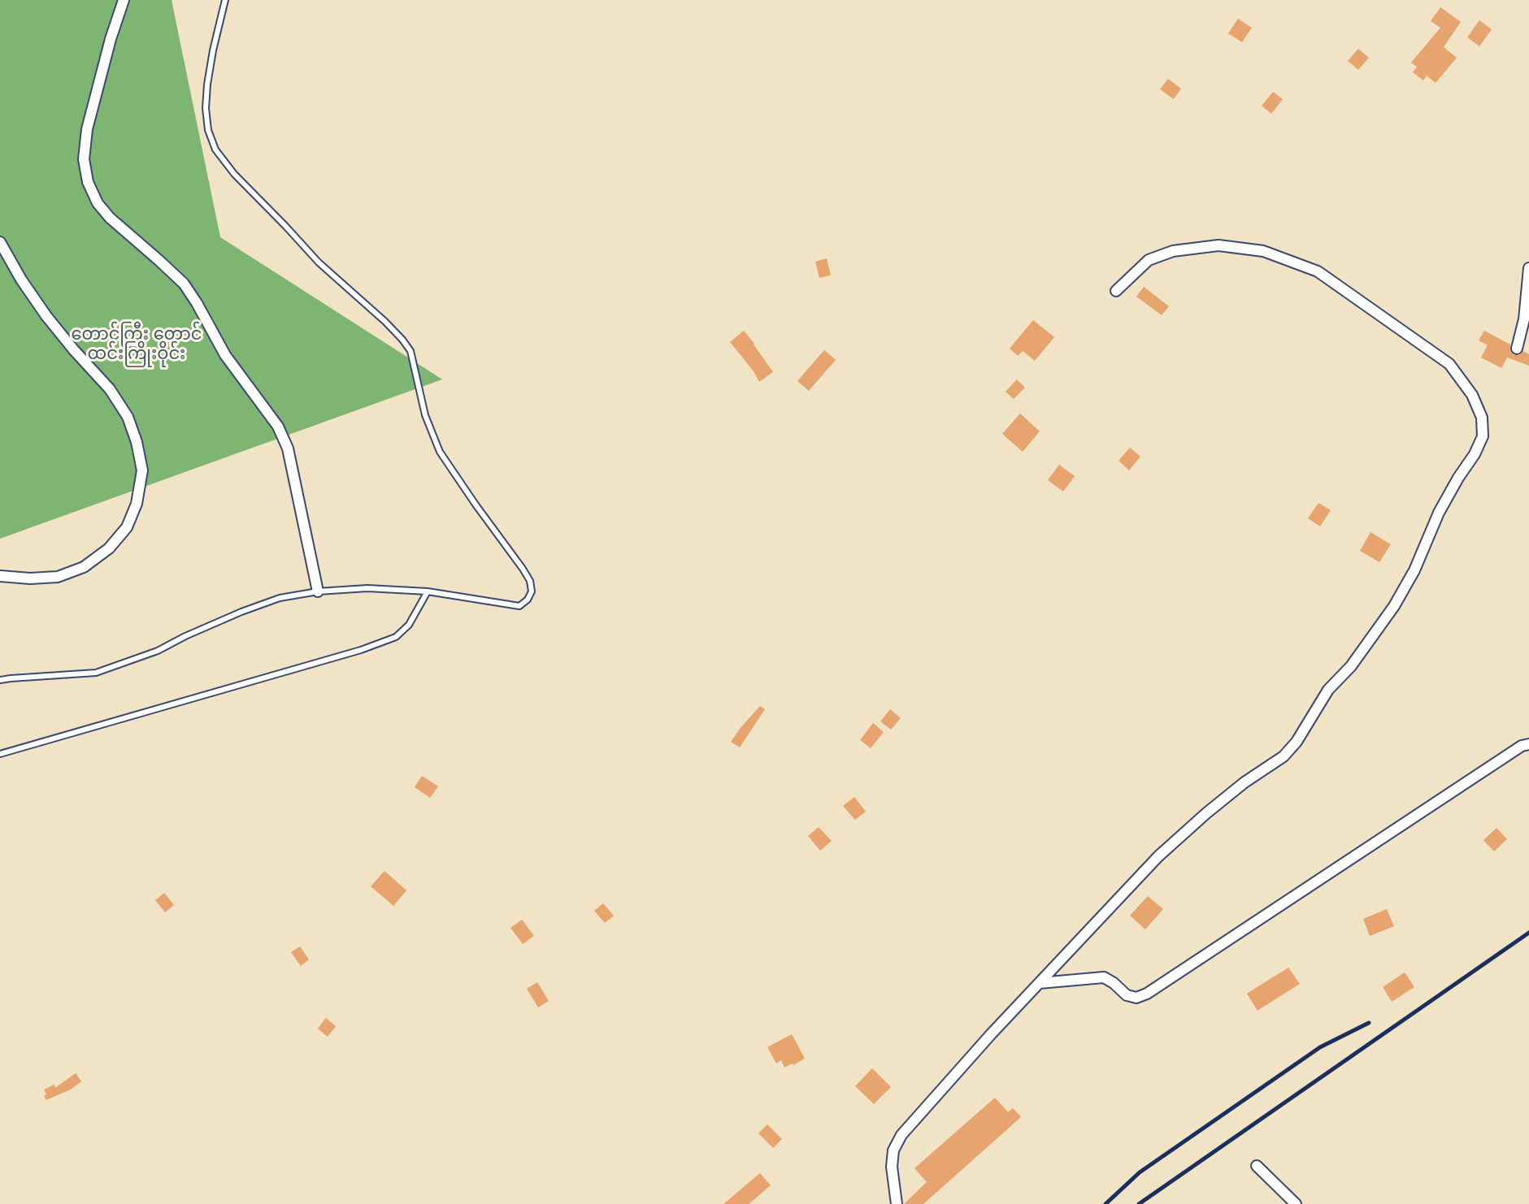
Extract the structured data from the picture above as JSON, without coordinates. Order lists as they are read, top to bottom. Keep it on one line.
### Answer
{"parks":["တောင်ကြီး တောင် ထင်းကြိုးဝိုင်း"]}
